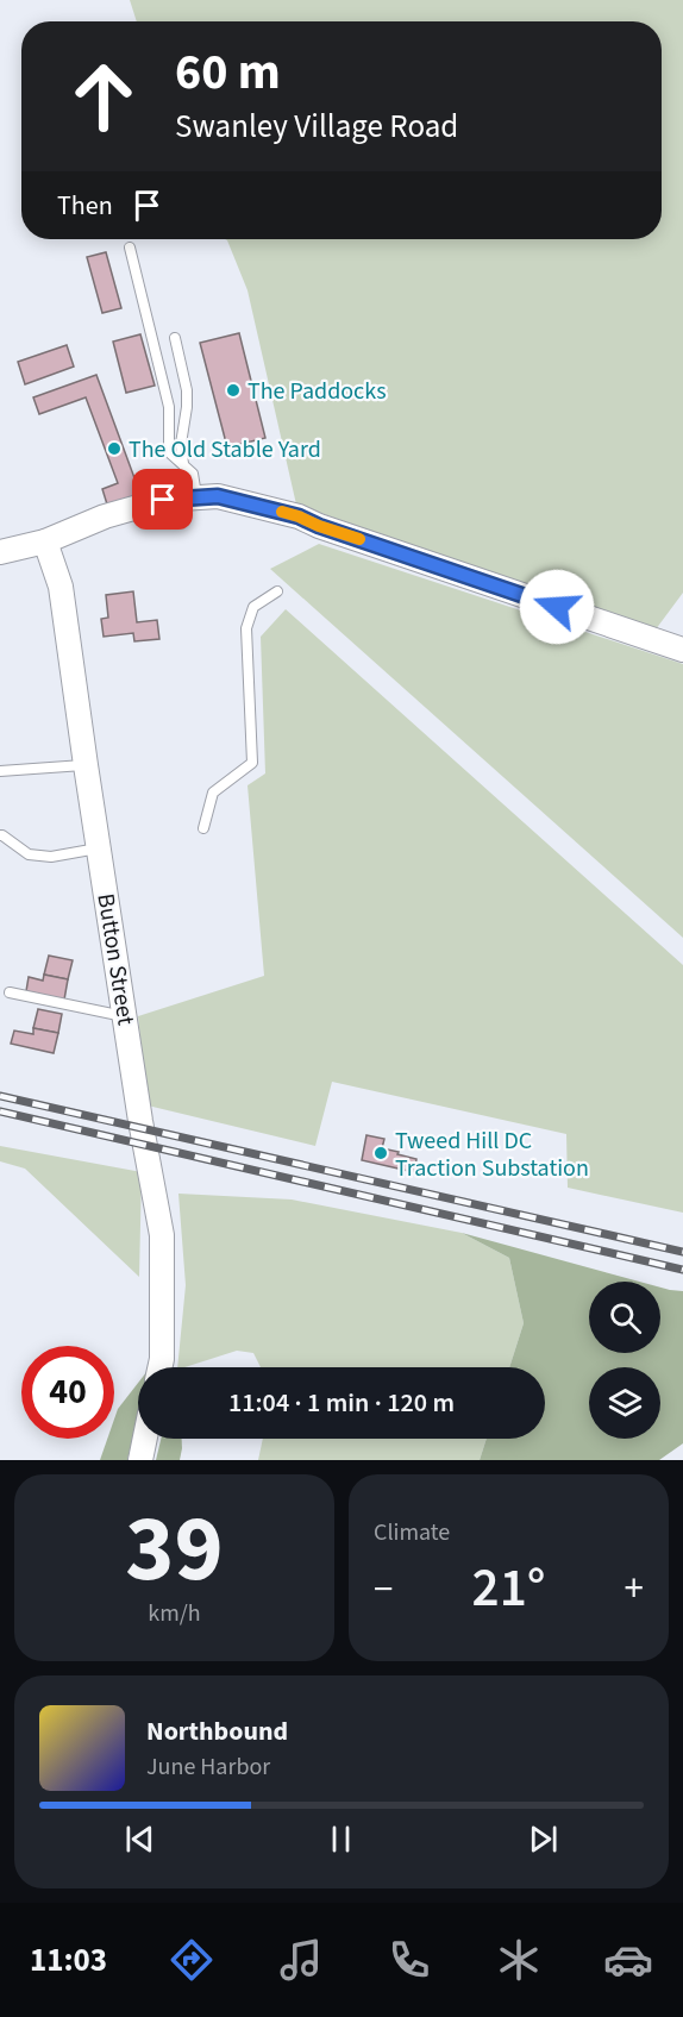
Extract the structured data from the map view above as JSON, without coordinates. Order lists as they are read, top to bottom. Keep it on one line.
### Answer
{"streets":{"street":["Button Street"]},"places":["The Paddocks","The Old Stable Yard","Tweed Hill DC Traction Substation"],"page":{"turn":["60 m","Swanley Village Road"],"then":"Then","limit":"40","trip":"11:04 · 1 min · 120 m","tile":[["39","km/h"],"Climate"],"heat":["−","21°","+"],"song":["Northbound","June Harbor"],"tabs":"11:03"}}
